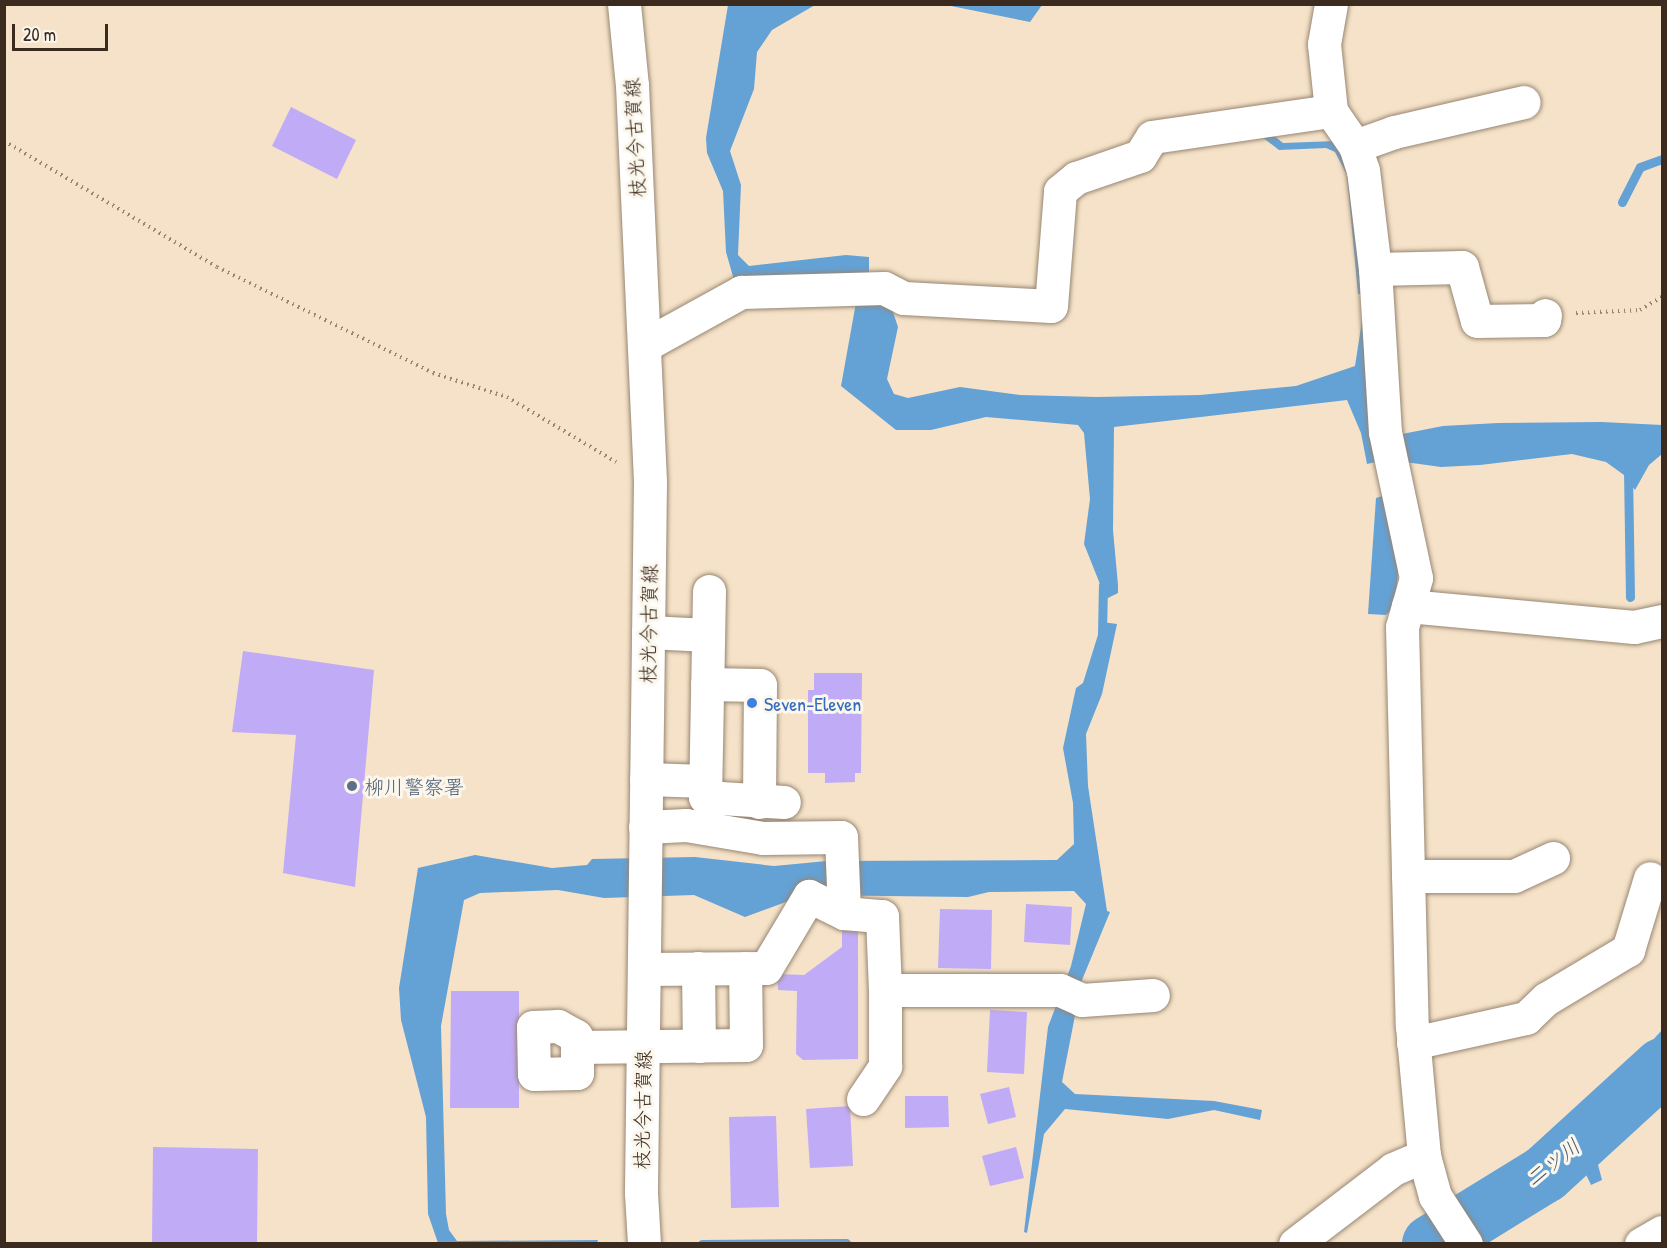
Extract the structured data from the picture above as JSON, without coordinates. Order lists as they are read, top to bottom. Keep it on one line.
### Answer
{"streets":{"main road":["枝光今古賀線"]},"water":["二ツ川"],"places":["Seven-Eleven","柳川警察署"],"scale_bar":"20 m"}
